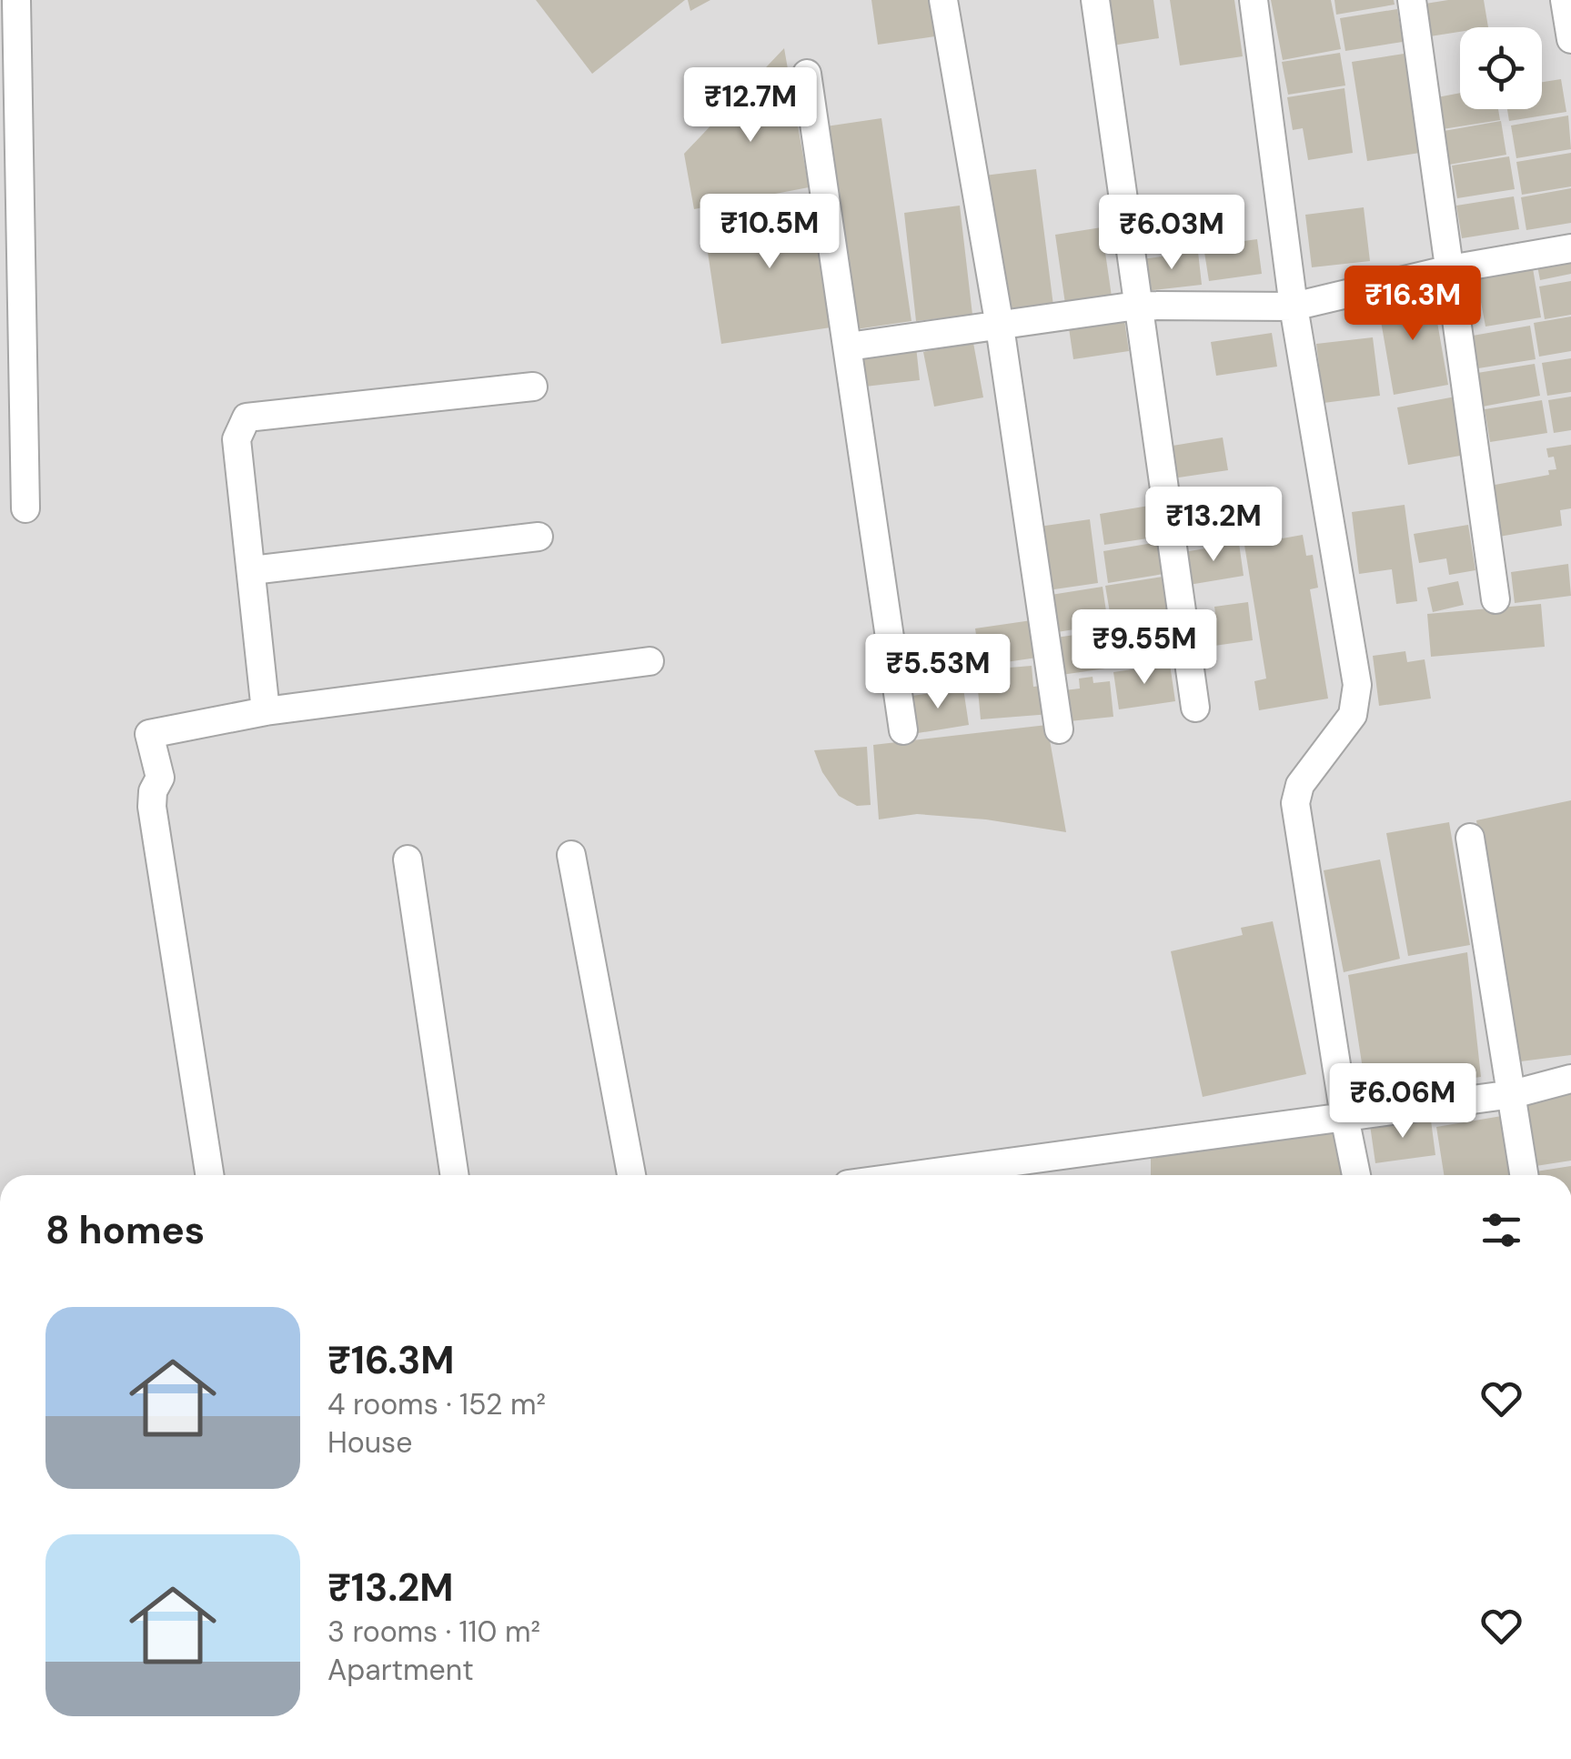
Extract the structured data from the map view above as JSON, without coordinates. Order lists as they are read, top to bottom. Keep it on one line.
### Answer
{"page":{"price":["₹12.7M","₹10.5M","₹6.03M","₹16.3M","₹13.2M","₹9.55M","₹5.53M","₹6.06M"],"heading":"8 homes","list":[{"name":"₹16.3M","note":"4 rooms · 152 m² · House"},{"name":"₹13.2M","note":"3 rooms · 110 m² · Apartment"}]}}
